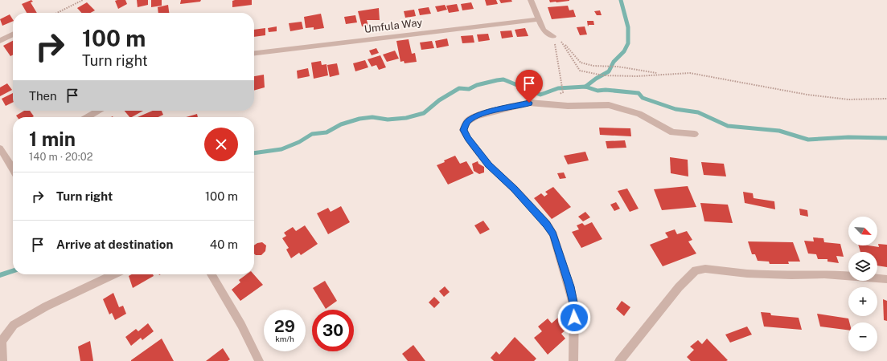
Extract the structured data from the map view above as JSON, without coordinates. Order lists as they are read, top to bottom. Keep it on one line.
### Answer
{"streets":{"street":["Umfula Way"]},"north":"bottom right","page":{"turn":["100 m","Turn right"],"then":"Then","heading":["1 min","140 m · 20:02"],"list":[{"name":"Turn right","value":"100 m"},{"name":"Arrive at destination","value":"40 m"}],"map_buttons":["+","−"],"speed":"29 km/h","limit":"30"}}
